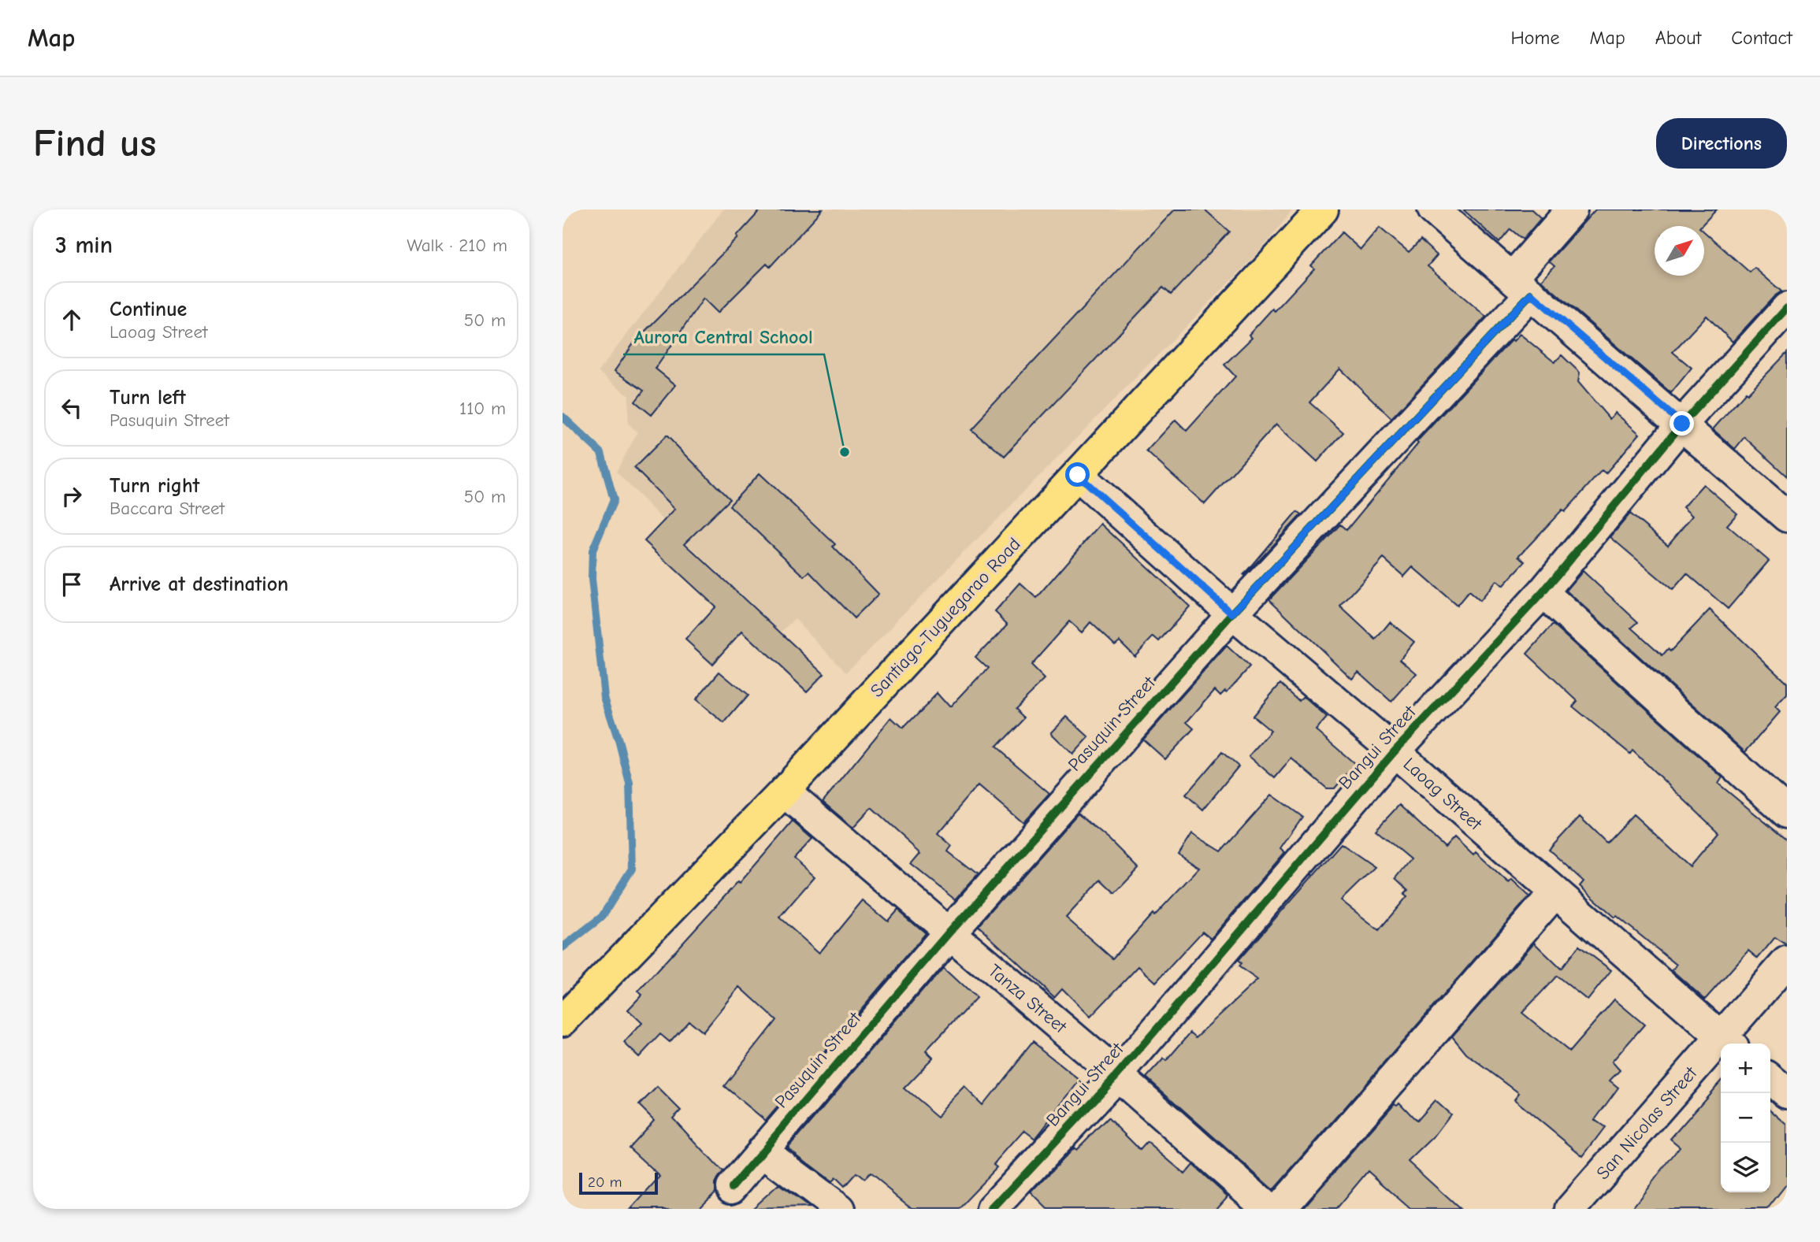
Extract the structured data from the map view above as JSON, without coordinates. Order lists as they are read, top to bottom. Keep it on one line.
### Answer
{"streets":{"highway":["Santiago-Tuguegarao Road"],"street":["Pasuquin Street","Bangui Street","Laoag Street","Tanza Street","San Nicolas Street"]},"crossings":[["Santiago-Tuguegarao Road","Laoag Street"],["Santiago-Tuguegarao Road","Tanza Street"],["Pasuquin Street","Laoag Street"],["Pasuquin Street","Tanza Street"],["Bangui Street","Laoag Street"],["Bangui Street","Tanza Street"],["Laoag Street","San Nicolas Street"]],"places":["Aurora Central School"],"scale_bar":"20 m","north":"top right","page":{"header":"Map","nav":["Home","Map","About","Contact"],"buttons":"Directions","title":"Find us","heading":["3 min","Walk · 210 m"],"list":[["Continue","Laoag Street","50 m"],["Turn left","Pasuquin Street","110 m"],["Turn right","Baccara Street","50 m"],"Arrive at destination"],"map_buttons":["+","−"],"scale":"20 m"}}
